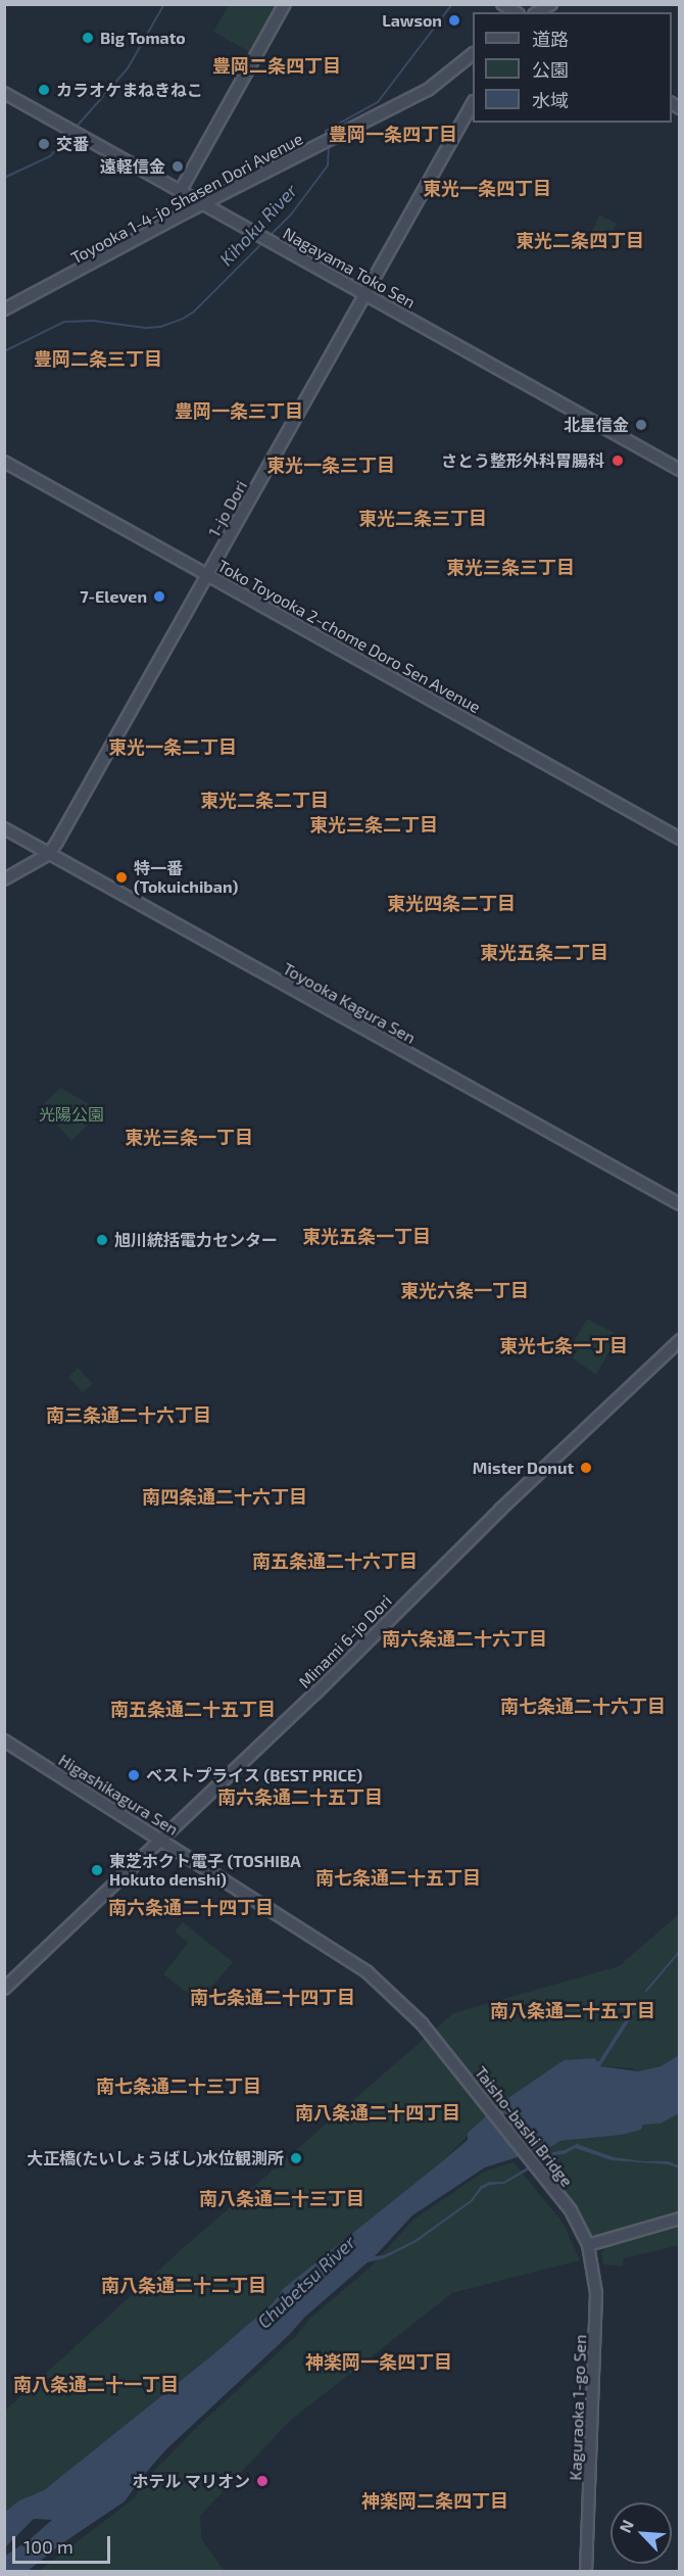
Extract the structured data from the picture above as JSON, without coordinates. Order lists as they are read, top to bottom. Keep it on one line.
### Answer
{"streets":{"street":["Toyooka 1-4-jo Shasen Dori Avenue","Nagayama Toko Sen","1-jo Dori","Toko Toyooka 2-chome Doro Sen Avenue","Toyooka Kagura Sen","Minami 6-jo Dori","Higashikagura Sen","Taisho-bashi Bridge","Kaguraoka 1-go Sen"]},"crossings":[["Toyooka 1-4-jo Shasen Dori Avenue","Nagayama Toko Sen"],["Nagayama Toko Sen","1-jo Dori"],["1-jo Dori","Toko Toyooka 2-chome Doro Sen Avenue"],["1-jo Dori","Toyooka Kagura Sen"],["Minami 6-jo Dori","Higashikagura Sen"],["Higashikagura Sen","Taisho-bashi Bridge"],["Taisho-bashi Bridge","Kaguraoka 1-go Sen"]],"districts":["豊岡二条四丁目","豊岡一条四丁目","東光一条四丁目","東光二条四丁目","豊岡二条三丁目","豊岡一条三丁目","東光一条三丁目","東光二条三丁目","東光三条三丁目","東光一条二丁目","東光二条二丁目","東光三条二丁目","東光四条二丁目","東光五条二丁目","東光三条一丁目","東光五条一丁目","東光六条一丁目","東光七条一丁目","南三条通二十六丁目","南四条通二十六丁目","南五条通二十六丁目","南六条通二十六丁目","南七条通二十六丁目","南五条通二十五丁目","南六条通二十五丁目","南七条通二十五丁目","南六条通二十四丁目","南七条通二十四丁目","南八条通二十五丁目","南七条通二十三丁目","南八条通二十四丁目","南八条通二十三丁目","南八条通二十二丁目","神楽岡一条四丁目","南八条通二十一丁目","神楽岡二条四丁目"],"water":["Kihoku River","Chubetsu River"],"parks":["光陽公園"],"places":["Lawson","Big Tomato","カラオケまねきねこ","交番","遠軽信金","北星信金","さとう整形外科胃腸科","7-Eleven","特一番 (Tokuichiban)","旭川統括電力センター","Mister Donut","ベストプライス (BEST PRICE)","東芝ホクト電子 (TOSHIBA Hokuto denshi)","大正橋(たいしょうばし)水位観測所","ホテル マリオン"],"legend":["道路","公園","水域"],"scale_bar":"100 m","north":"top left"}
